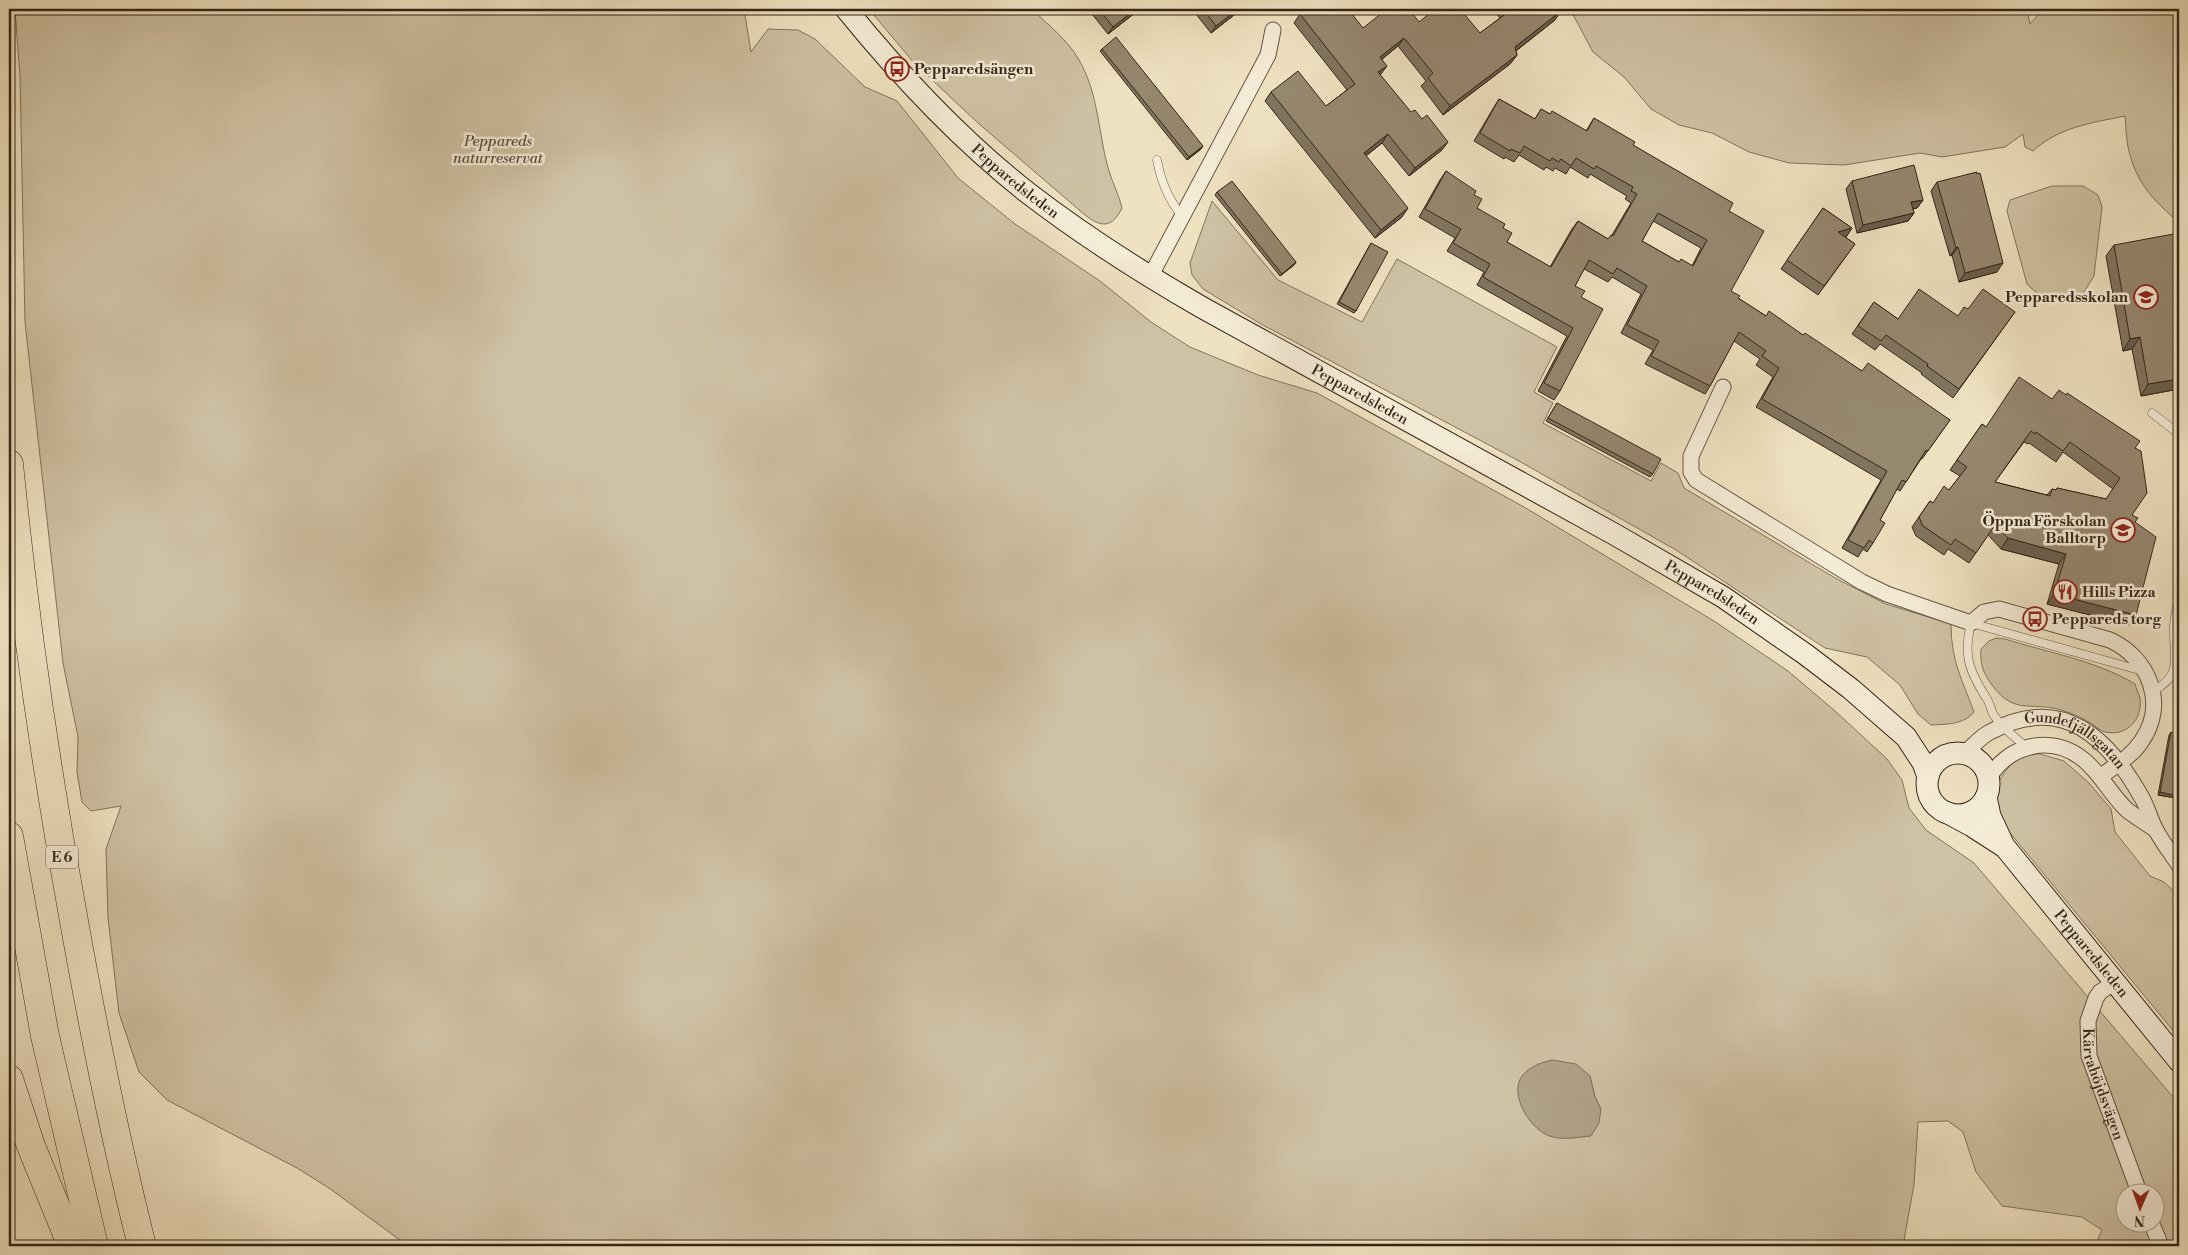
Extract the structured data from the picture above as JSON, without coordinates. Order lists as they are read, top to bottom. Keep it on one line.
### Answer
{"streets":{"highway":["E 6"],"street":["Pepparedsleden","Gundefjällsgatan","Kärrahöjdsvägen"]},"crossings":[["Pepparedsleden","Gundefjällsgatan"],["Pepparedsleden","Kärrahöjdsvägen"]],"parks":["Peppareds naturreservat"],"places":{"bus stop":["Pepparedsängen","Peppareds torg"],"school or university":["Pepparedsskolan","Öppna Förskolan Balltorp"],"restaurant":["Hills Pizza"]},"north":"bottom"}
